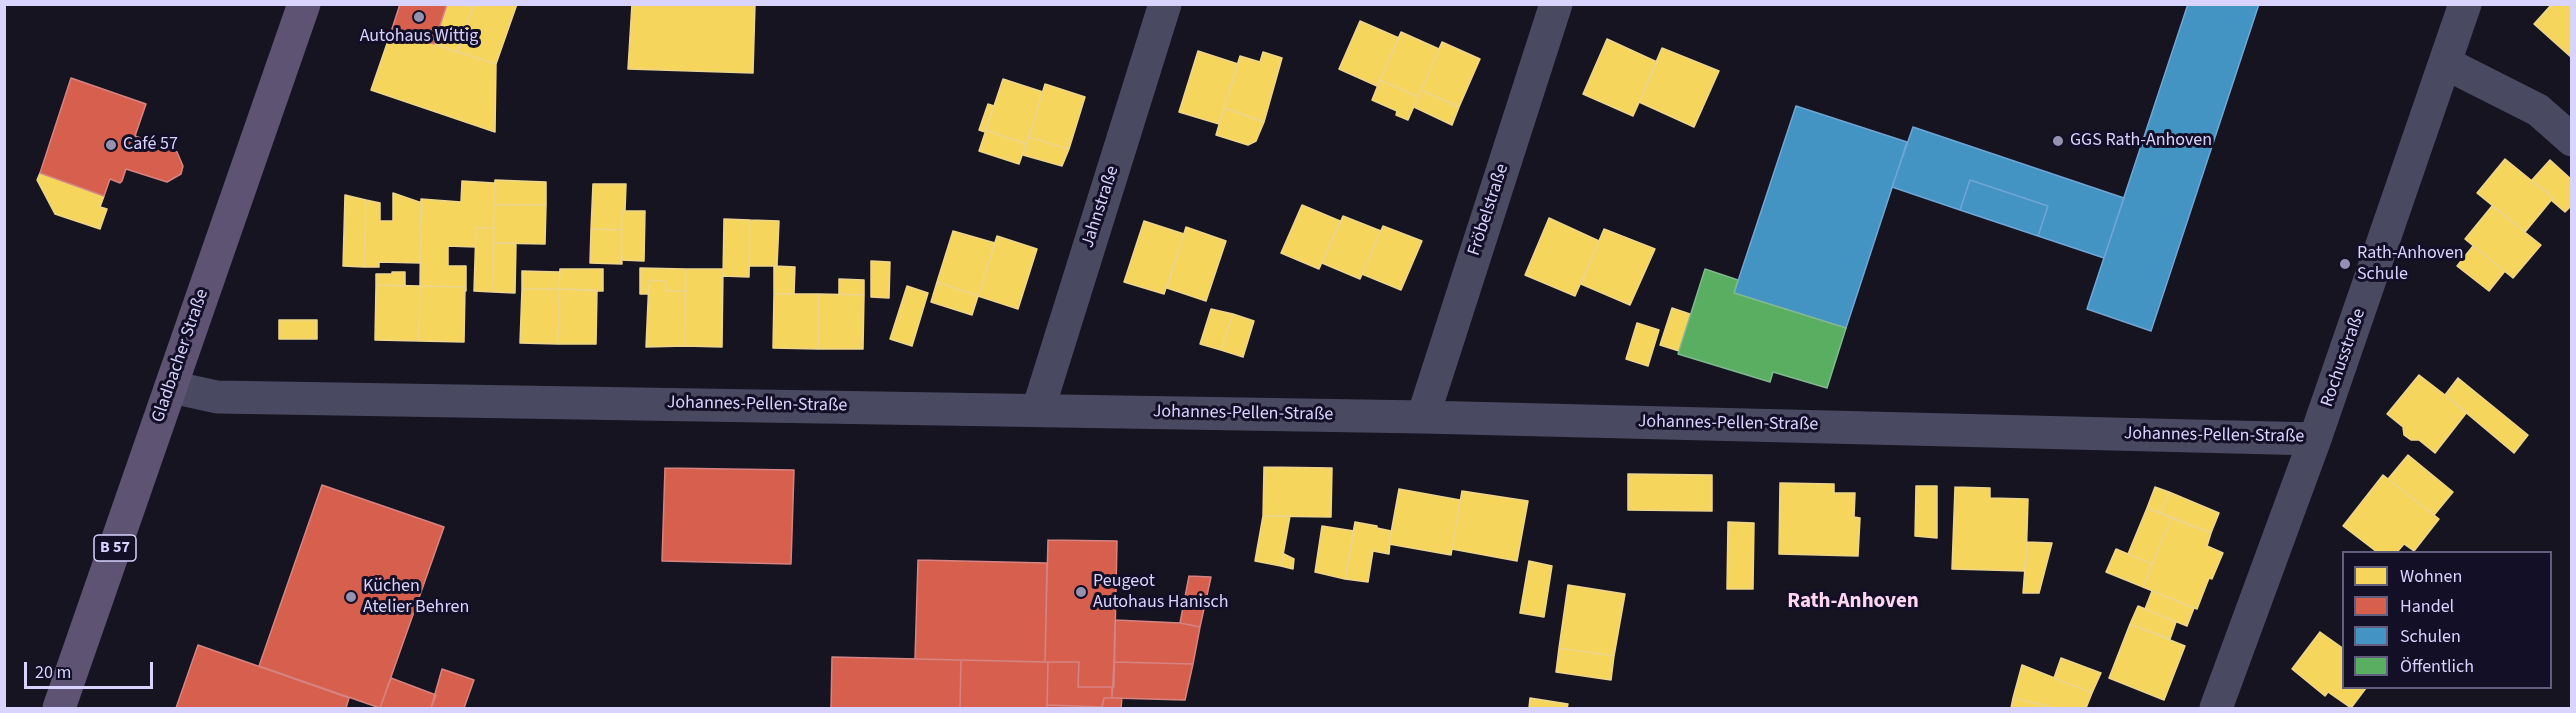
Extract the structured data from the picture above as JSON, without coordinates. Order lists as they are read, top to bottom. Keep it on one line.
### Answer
{"streets":{"main road":["Gladbacher Straße","B 57"],"street":["Jahnstraße","Fröbelstraße","Rochusstraße","Johannes-Pellen-Straße"]},"crossings":[["Jahnstraße","Johannes-Pellen-Straße"],["Fröbelstraße","Johannes-Pellen-Straße"],["Gladbacher Straße","Johannes-Pellen-Straße"],["Rochusstraße","Johannes-Pellen-Straße"]],"districts":["Rath-Anhoven"],"places":["Autohaus Wittig","GGS Rath-Anhoven","Café 57","Rath-Anhoven Schule","Peugeot Autohaus Hanisch","Küchen Atelier Behren"],"legend":["Wohnen","Handel","Schulen","Öffentlich"],"scale_bar":"20 m"}
